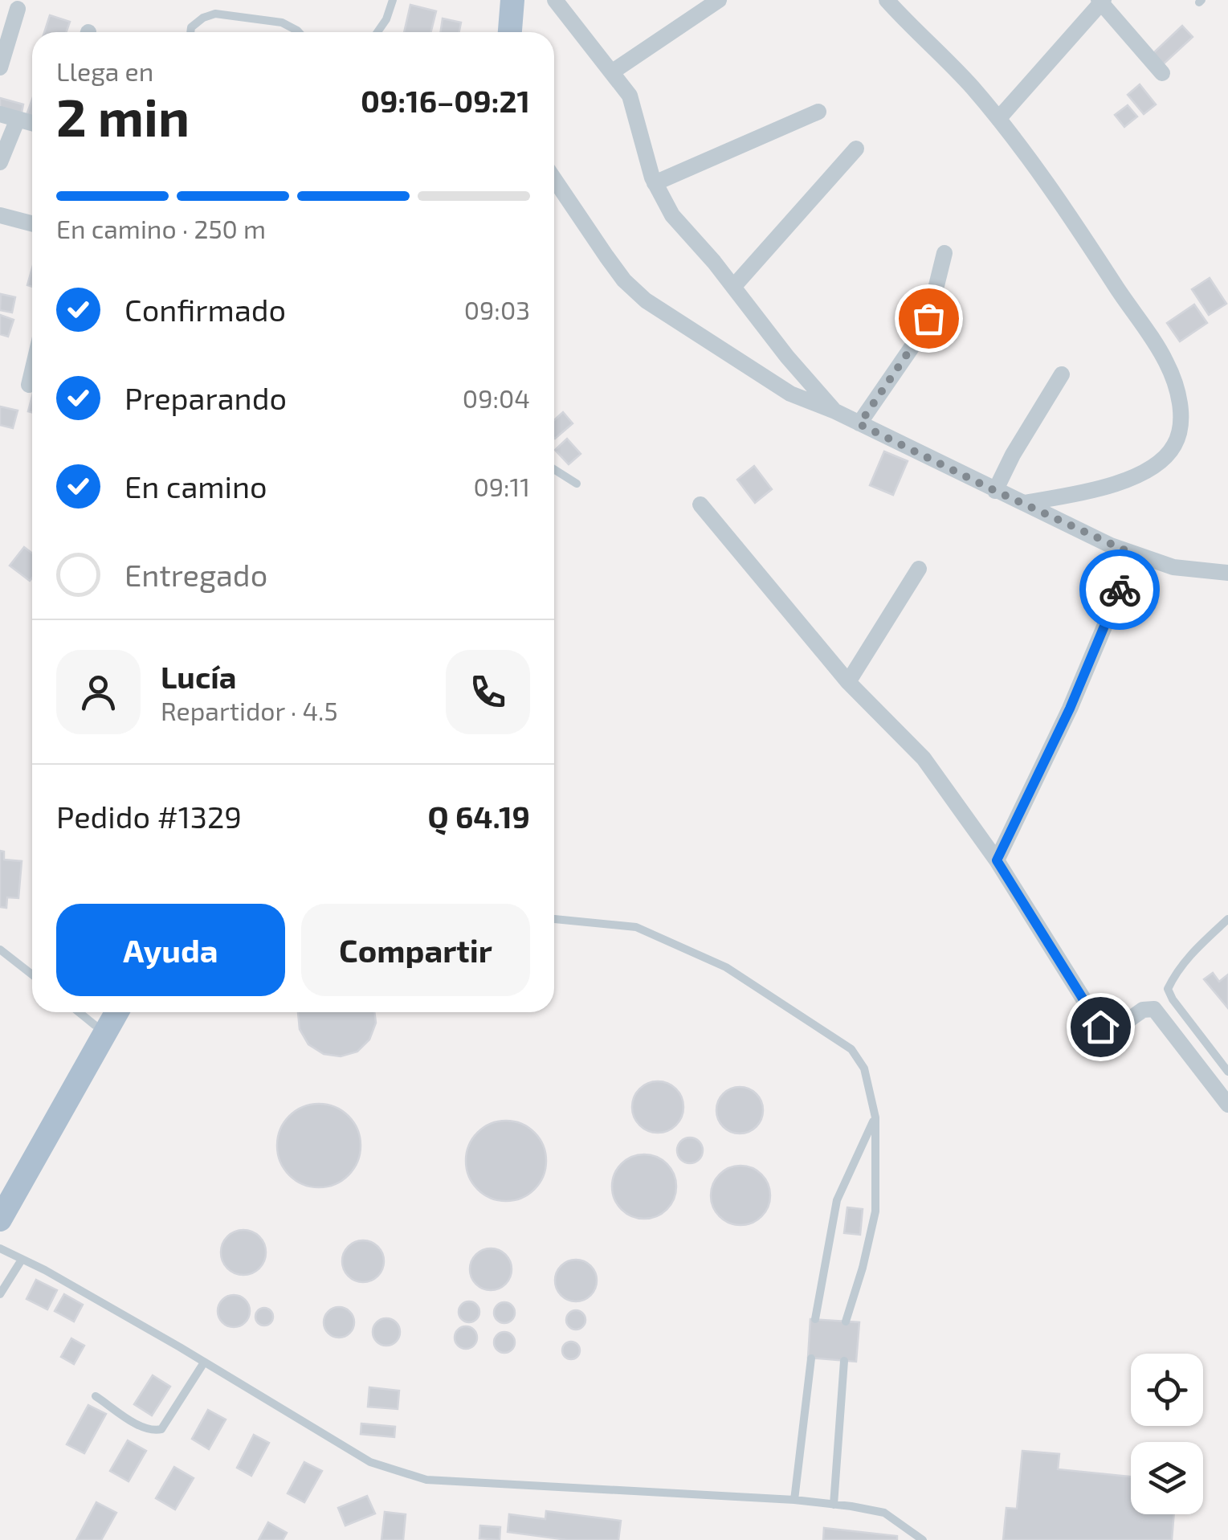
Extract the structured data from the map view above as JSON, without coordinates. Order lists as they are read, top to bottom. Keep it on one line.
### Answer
{"page":{"heading":["2 min","Llega en","09:16–09:21"],"panel":["Lucía","Repartidor · 4.5","Pedido #1329","Q 64.19"],"bar":"En camino · 250 m","list":[["Confirmado","09:03"],["Preparando","09:04"],["En camino","09:11"],"Entregado"],"buttons":["Ayuda","Compartir"]}}
